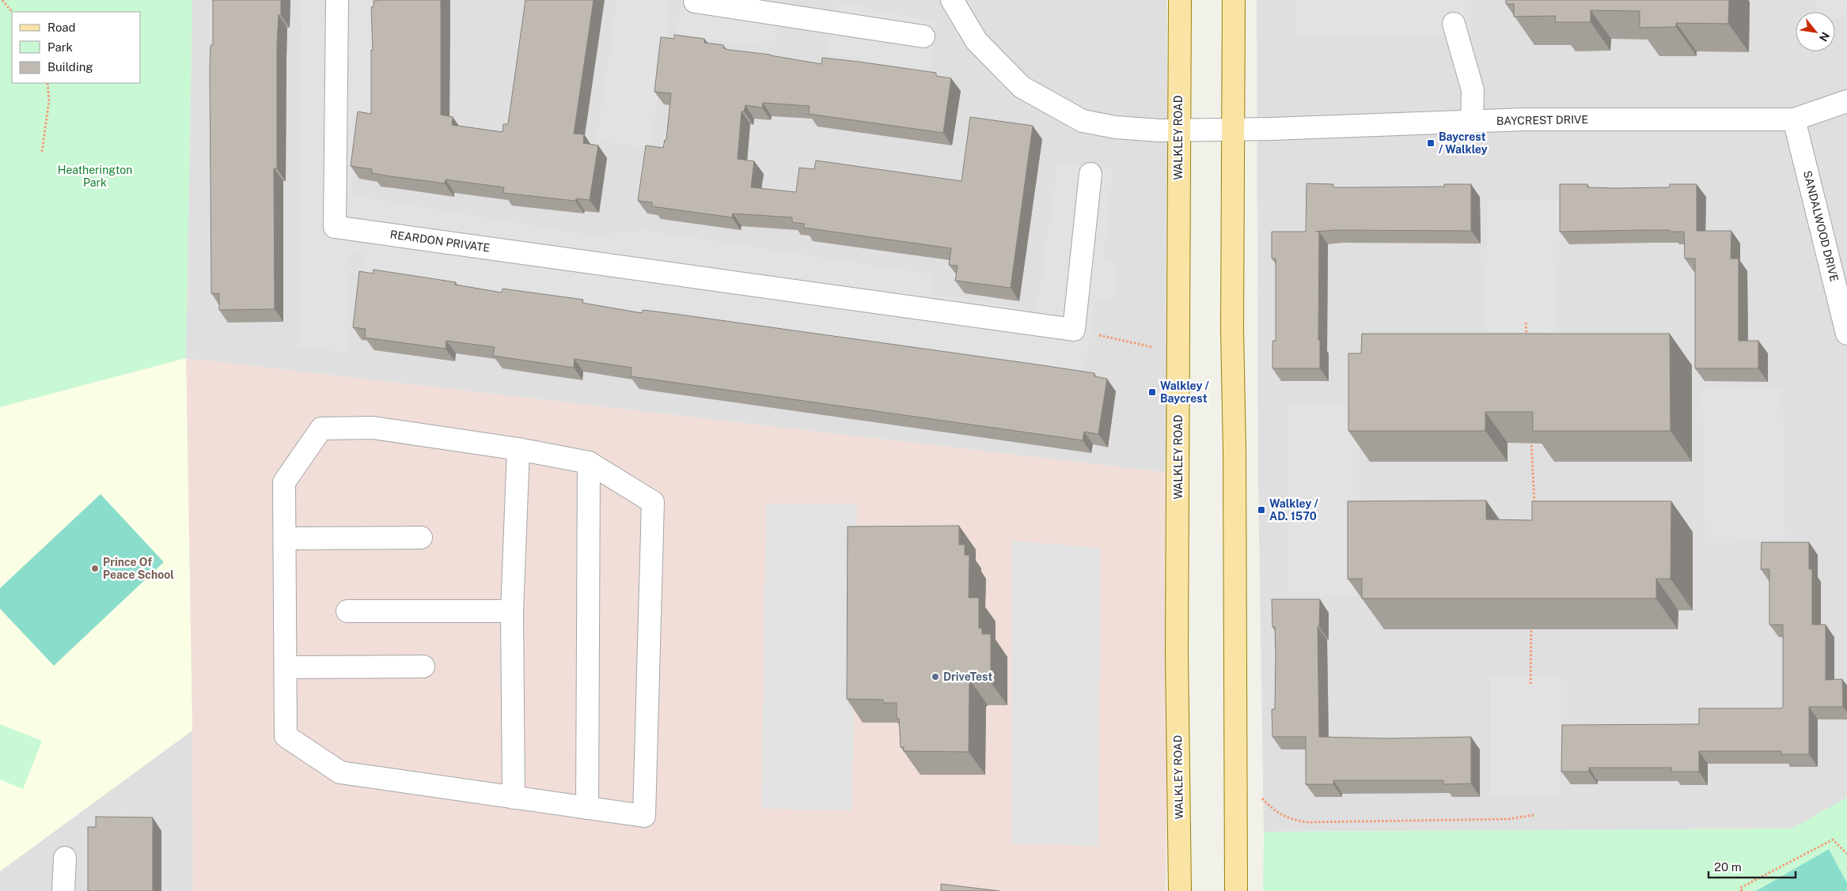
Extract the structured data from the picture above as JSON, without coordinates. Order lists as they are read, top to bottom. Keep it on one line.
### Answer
{"streets":{"main road":["WALKLEY ROAD"],"street":["BAYCREST DRIVE","SANDALWOOD DRIVE","REARDON PRIVATE"]},"crossings":[["BAYCREST DRIVE","SANDALWOOD DRIVE"]],"parks":["Heatherington Park"],"places":{"transit":["Baycrest / Walkley","Walkley / Baycrest","Walkley / AD. 1570"],"other":["Prince Of Peace School","DriveTest"]},"legend":["Road","Park","Building"],"scale_bar":"20 m","north":"bottom right"}
